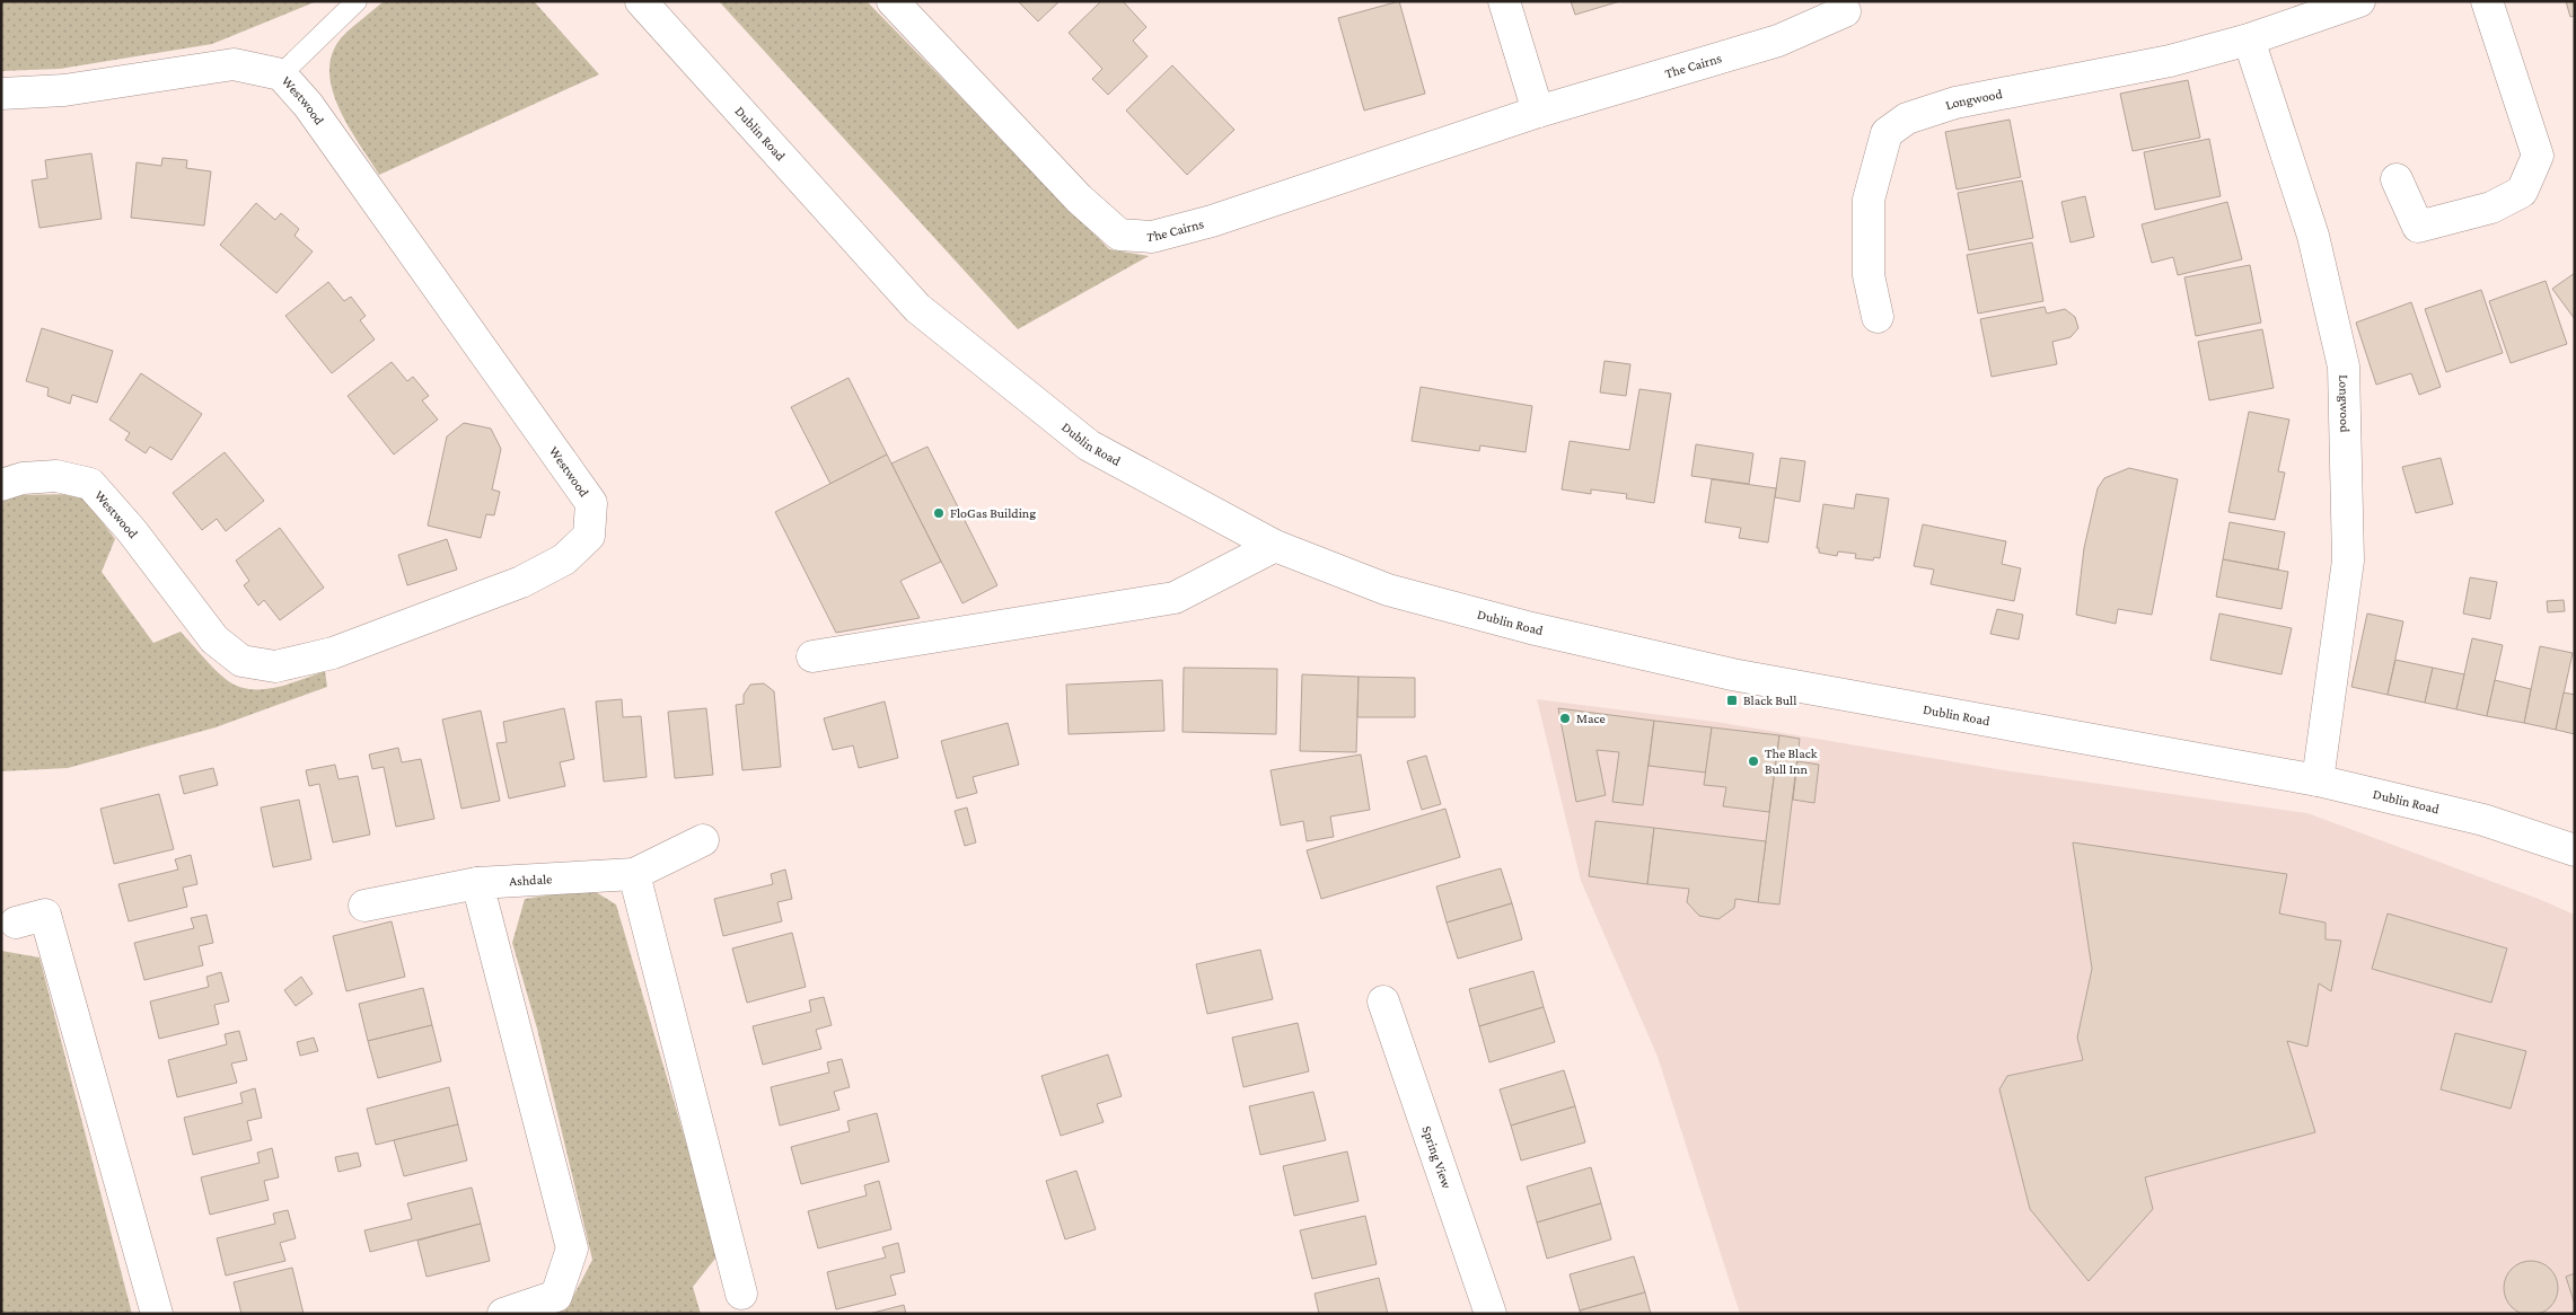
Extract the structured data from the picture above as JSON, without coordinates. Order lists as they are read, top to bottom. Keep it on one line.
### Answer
{"streets":{"street":["The Cairns","Longwood","Westwood","Dublin Road","Ashdale","Spring View"]},"crossings":[["Longwood","Dublin Road"]],"places":{"other":["FloGas Building","Mace","The Black Bull Inn"],"transit":["Black Bull"]}}
